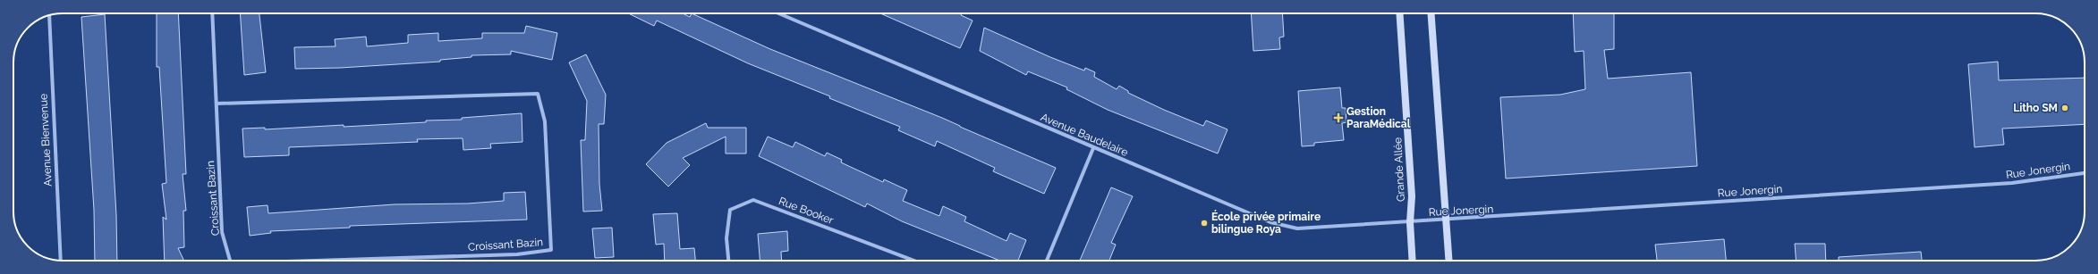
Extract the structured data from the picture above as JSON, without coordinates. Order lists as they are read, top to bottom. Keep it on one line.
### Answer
{"streets":{"main road":["Grande Allée"],"street":["Avenue Baudelaire","Avenue Bienvenue","Rue Jonergin","Croissant Bazin","Rue Booker"]},"crossings":[["Avenue Baudelaire","Grande Allée"],["Avenue Baudelaire","Rue Jonergin"],["Grande Allée","Rue Jonergin"]],"places":{"other":["Litho SM","École privée primaire bilingue Roya"],"health":["Gestion ParaMédical"]}}
